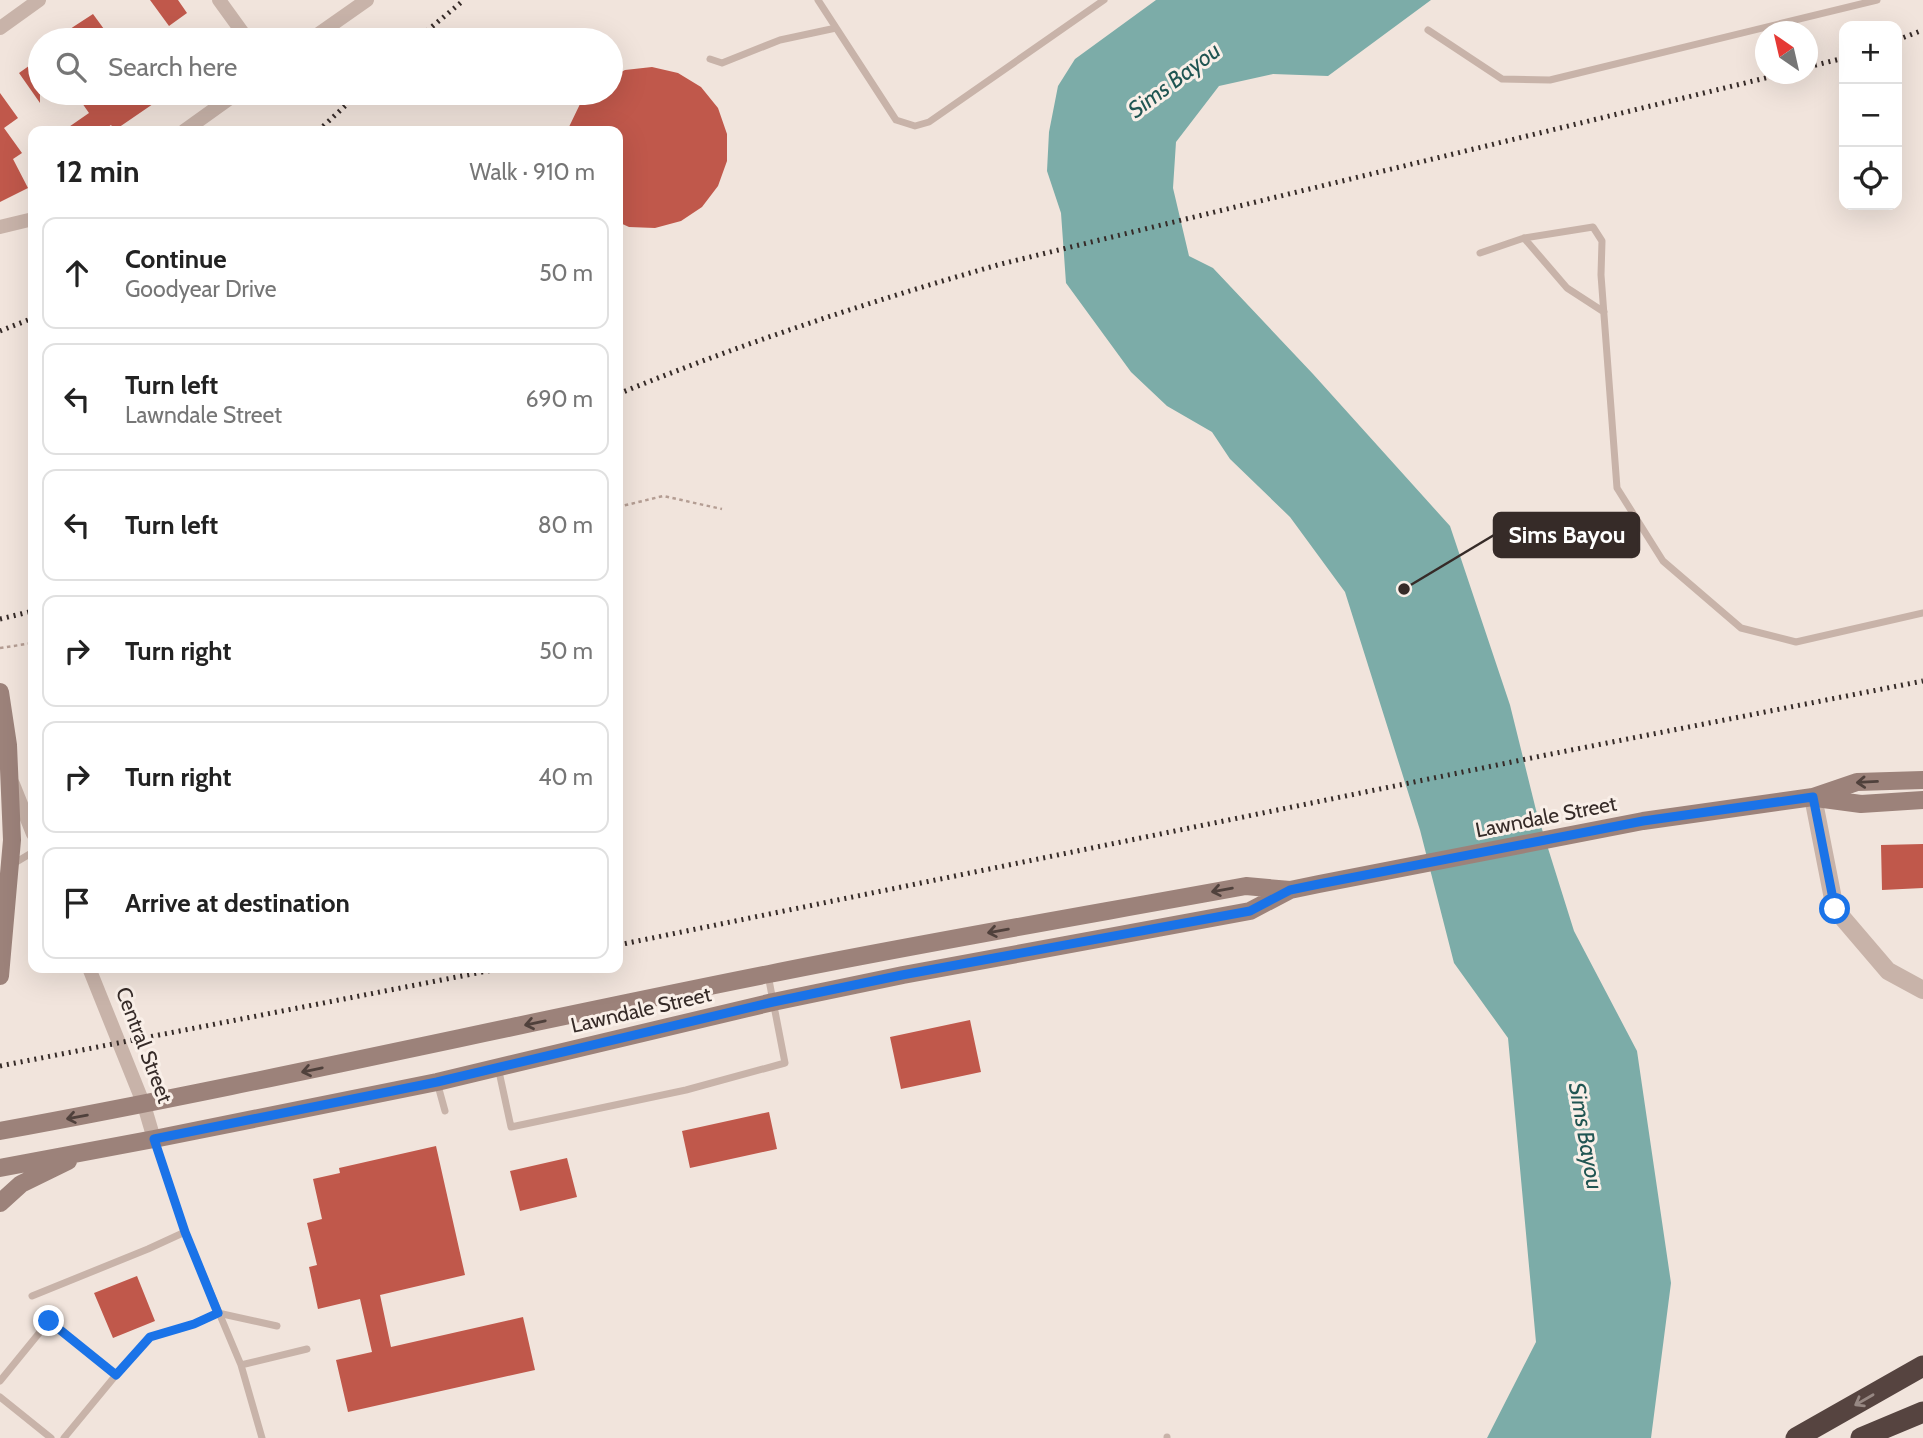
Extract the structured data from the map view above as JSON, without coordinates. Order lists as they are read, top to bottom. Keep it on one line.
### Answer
{"streets":{"main road":["Lawndale Street"],"street":["Central Street"]},"crossings":[["Lawndale Street","Central Street"]],"water":["Sims Bayou"],"places":["Sims Bayou"],"north":"top left","page":{"map_buttons":["+","−"],"search":"Search here","heading":["12 min","Walk · 910 m"],"list":[["Continue","Goodyear Drive","50 m"],["Turn left","Lawndale Street","690 m"],["Turn left","80 m"],["Turn right","50 m"],["Turn right","40 m"],"Arrive at destination"]}}
